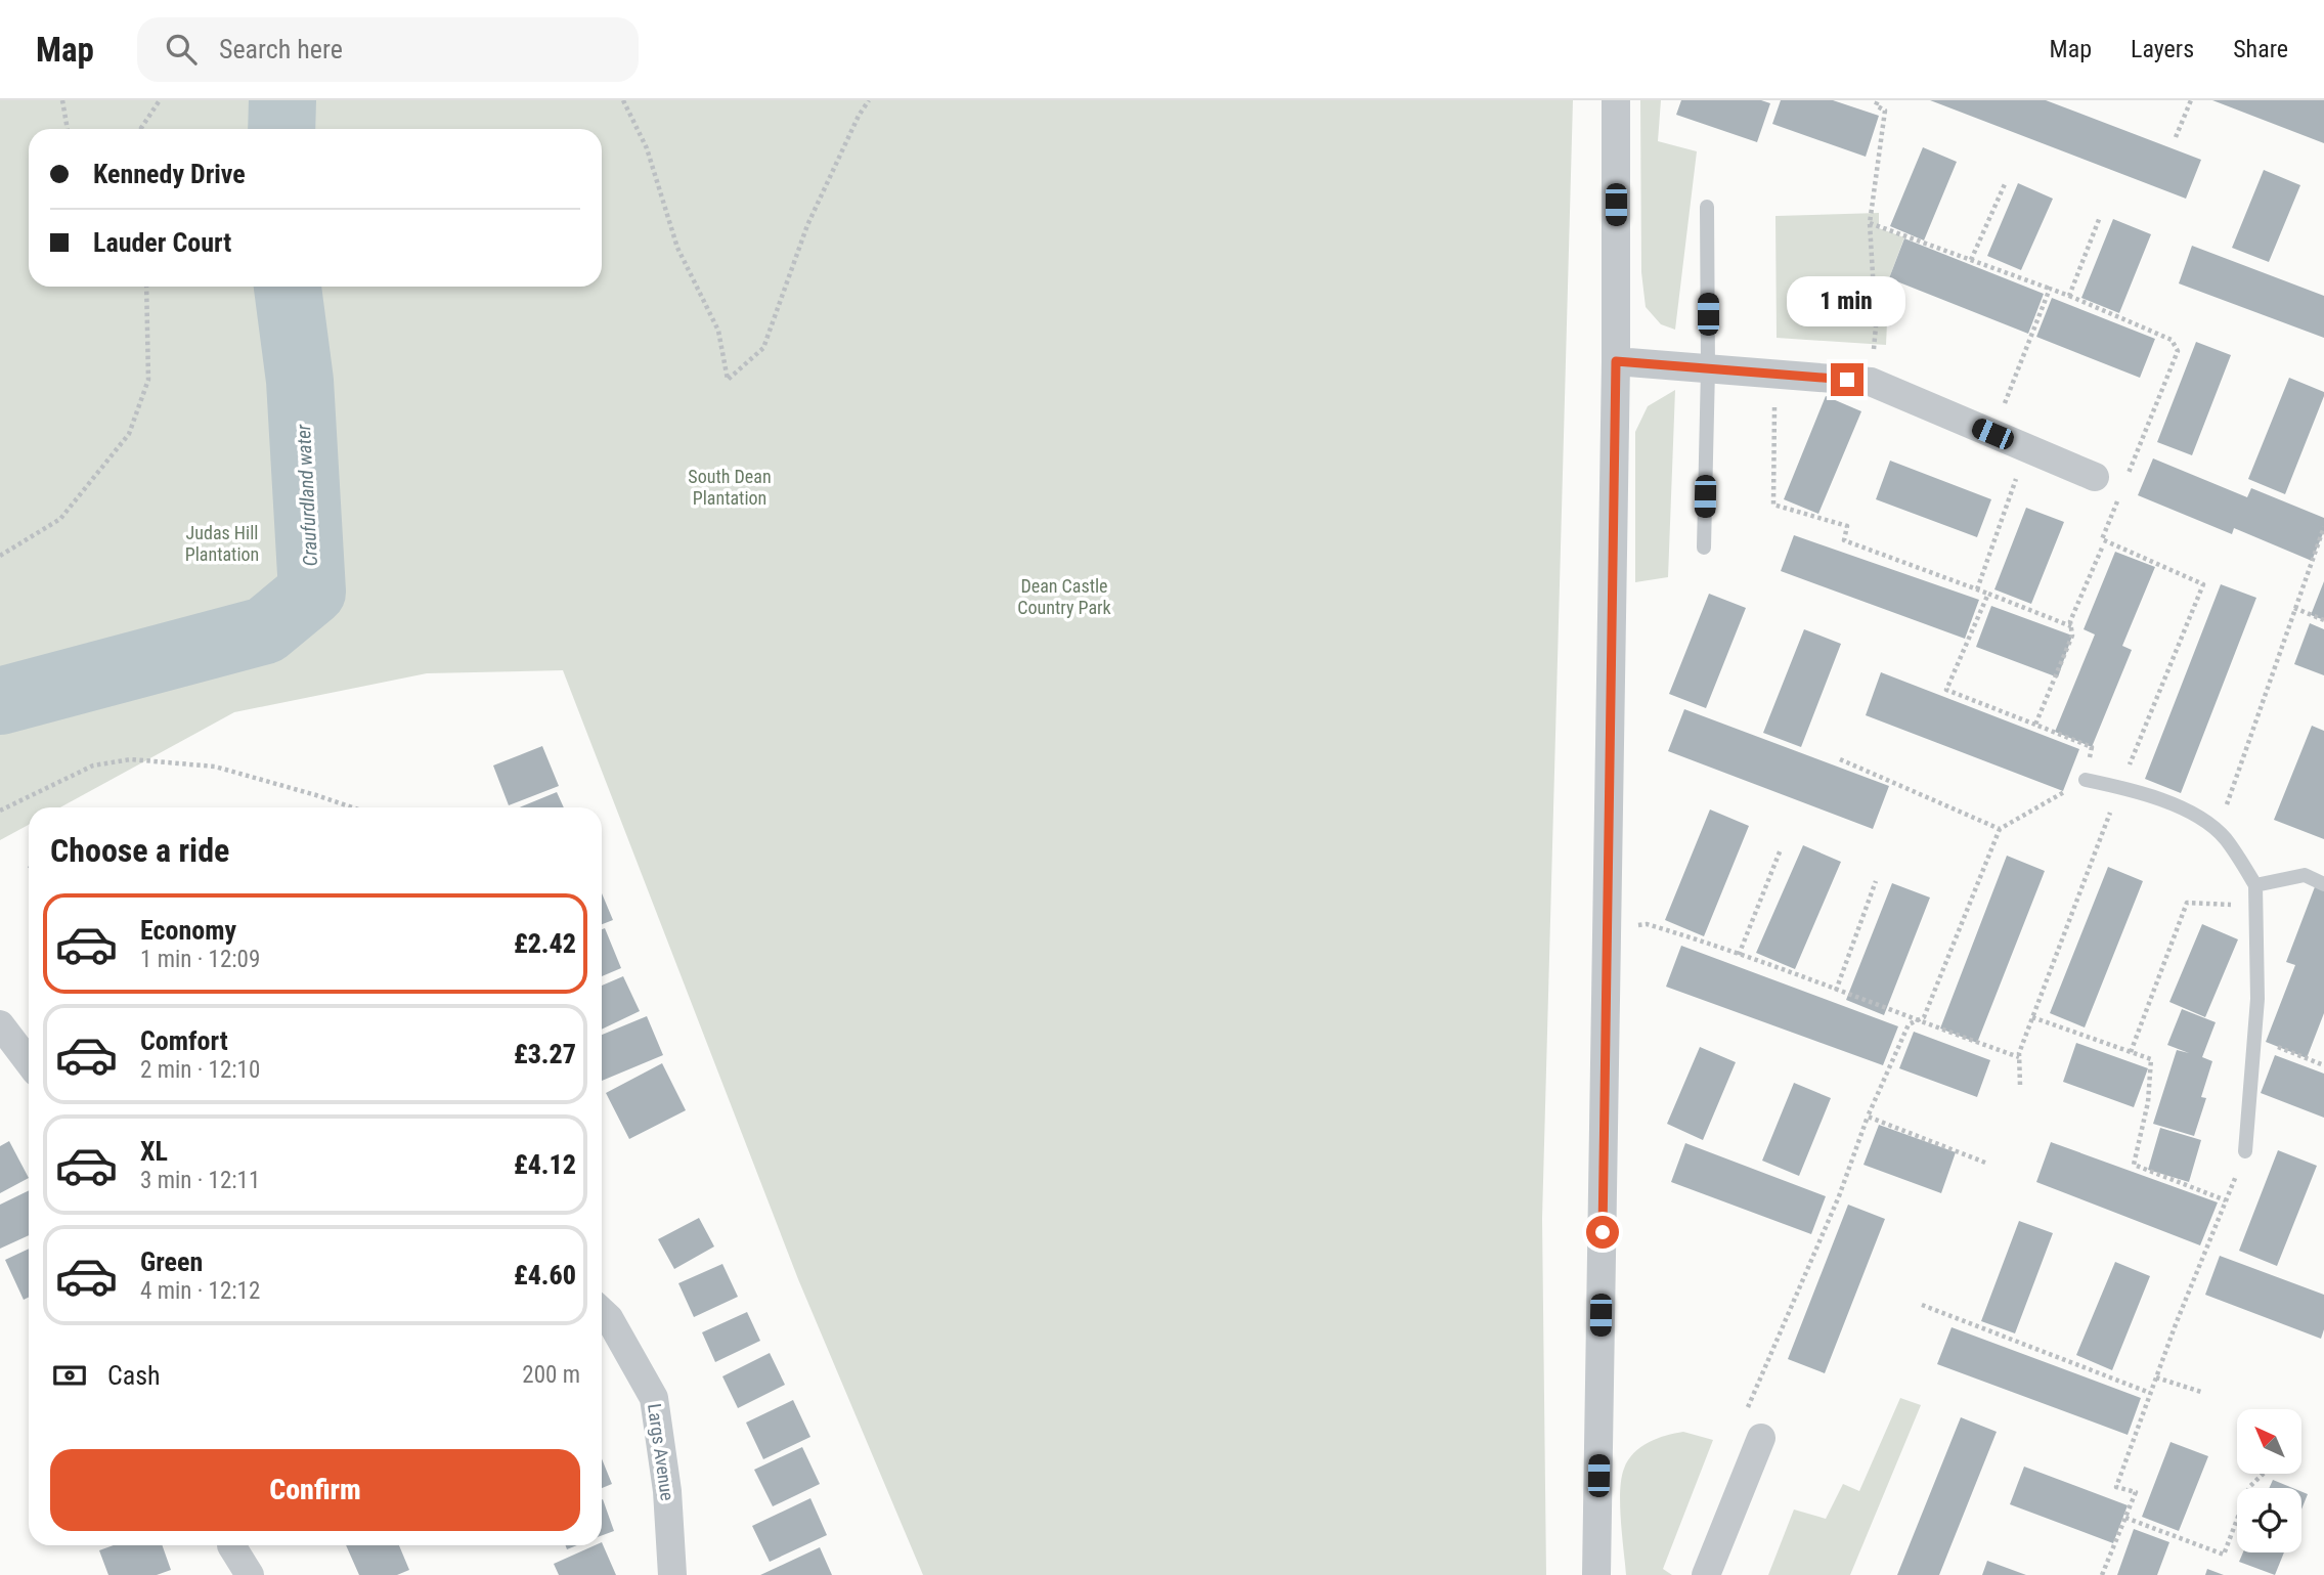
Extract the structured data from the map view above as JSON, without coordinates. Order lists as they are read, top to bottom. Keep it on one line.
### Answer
{"streets":{"street":["Largs Avenue"]},"water":["Craufurdland water"],"parks":["South Dean Plantation","Judas Hill Plantation","Dean Castle Country Park"],"north":"top left","page":{"header":"Map","search":"Search here","nav":["Map","Layers","Share"],"banner":["Kennedy Drive","Lauder Court"],"bubble":"1 min","heading":"Choose a ride","list":[{"name":"Economy","note":"1 min · 12:09","value":"£2.42"},{"name":"Comfort","note":"2 min · 12:10","value":"£3.27"},{"name":"XL","note":"3 min · 12:11","value":"£4.12"},{"name":"Green","note":"4 min · 12:12","value":"£4.60"}],"pay":["Cash","200 m"],"buttons":"Confirm"}}
